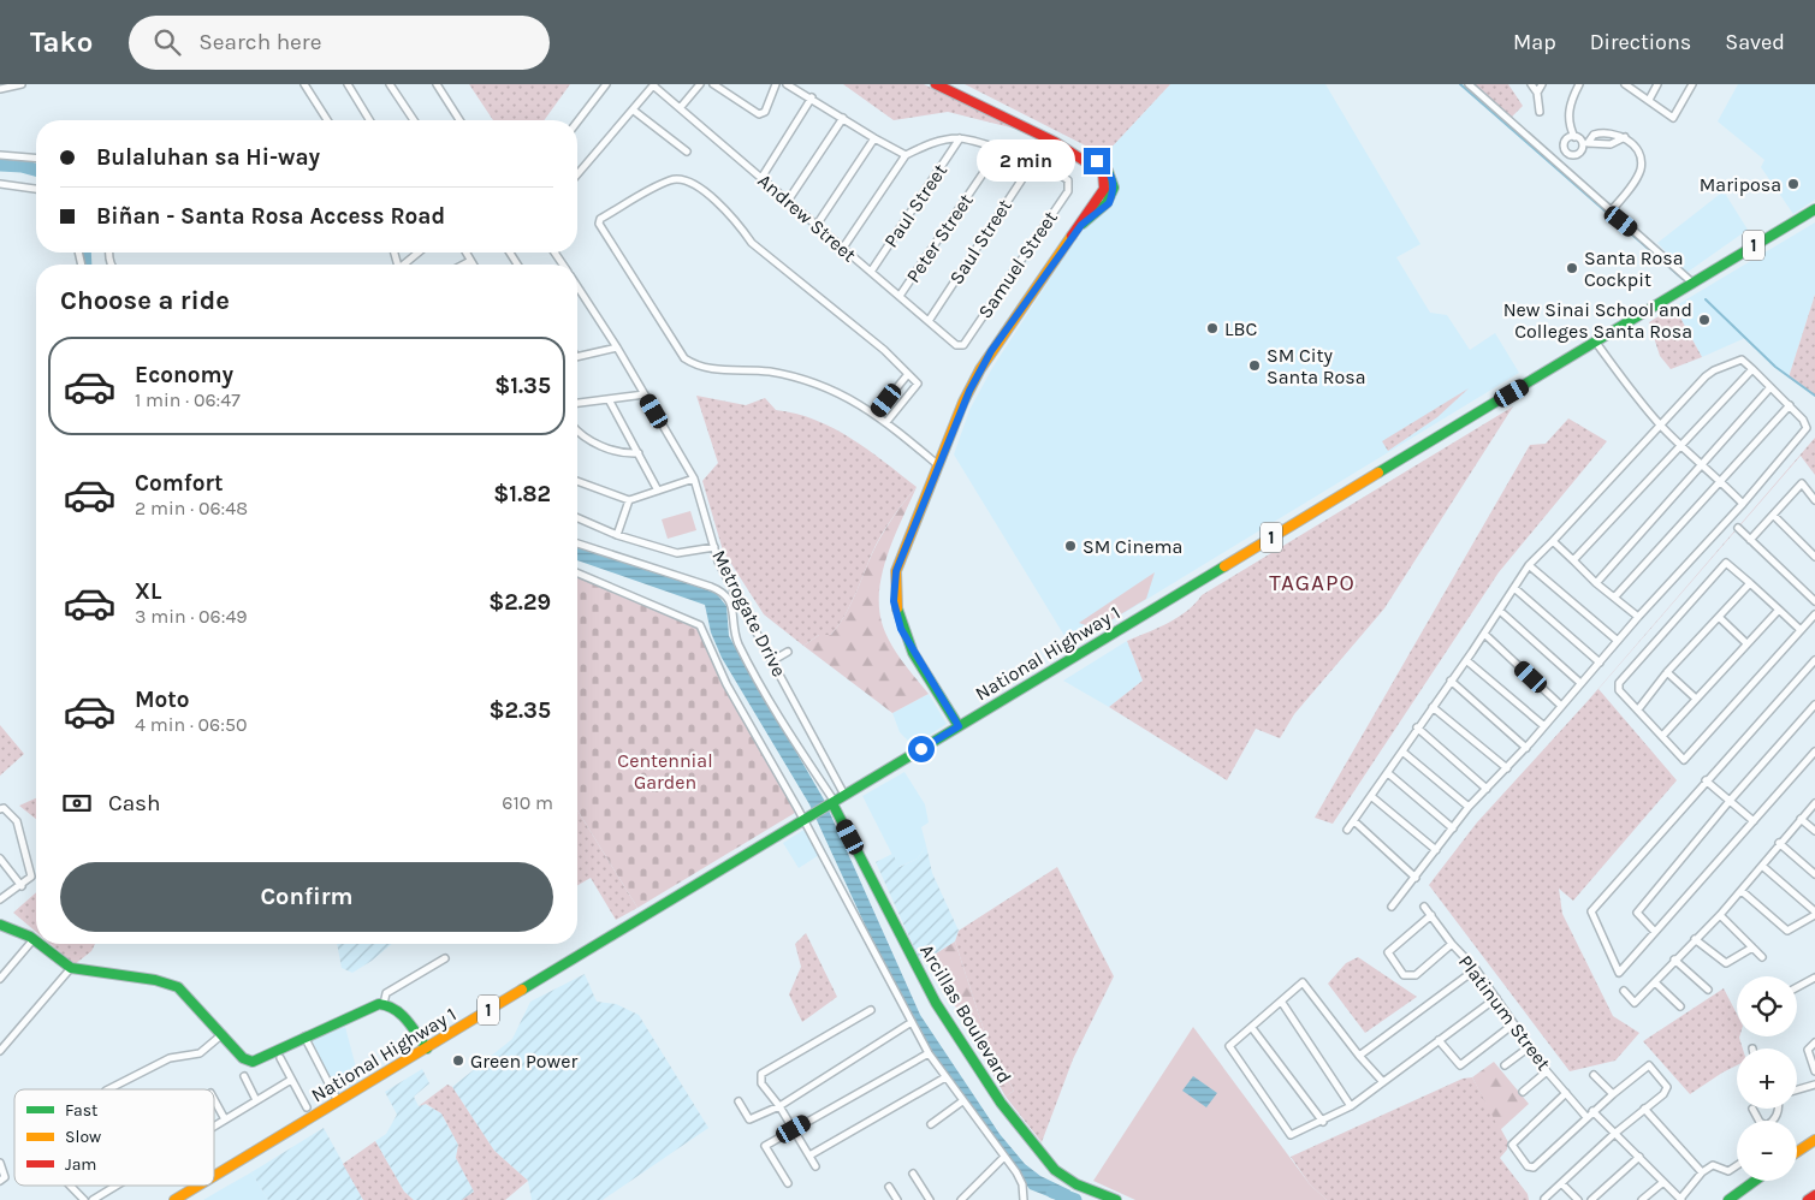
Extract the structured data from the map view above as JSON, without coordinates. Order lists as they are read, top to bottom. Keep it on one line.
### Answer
{"streets":{"main road":["1","National Highway 1","Arcillas Boulevard"],"street":["Paul Street","Andrew Street","Peter Street","Saul Street","Samuel Street","Metrogate Drive","Platinum Street"]},"crossings":[["Paul Street","Andrew Street"],["Andrew Street","Peter Street"],["Andrew Street","Saul Street"],["Andrew Street","Samuel Street"],["Saul Street","Samuel Street"],["Metrogate Drive","National Highway 1"],["Metrogate Drive","Arcillas Boulevard"],["National Highway 1","Arcillas Boulevard"]],"districts":["TAGAPO"],"parks":["Centennial Garden"],"places":["Mariposa","Santa Rosa Cockpit","New Sinai School and Colleges Santa Rosa","LBC","SM City Santa Rosa","SM Cinema","Green Power"],"legend":["Fast","Slow","Jam"],"page":{"header":"Tako","search":"Search here","nav":["Map","Directions","Saved"],"banner":["Bulaluhan sa Hi-way","Biñan - Santa Rosa Access Road"],"bubble":"2 min","heading":"Choose a ride","list":[{"name":"Economy","note":"1 min · 06:47","value":"$1.35"},{"name":"Comfort","note":"2 min · 06:48","value":"$1.82"},{"name":"XL","note":"3 min · 06:49","value":"$2.29"},{"name":"Moto","note":"4 min · 06:50","value":"$2.35"}],"pay":["Cash","610 m"],"buttons":"Confirm","map_buttons":["+","−"]}}
